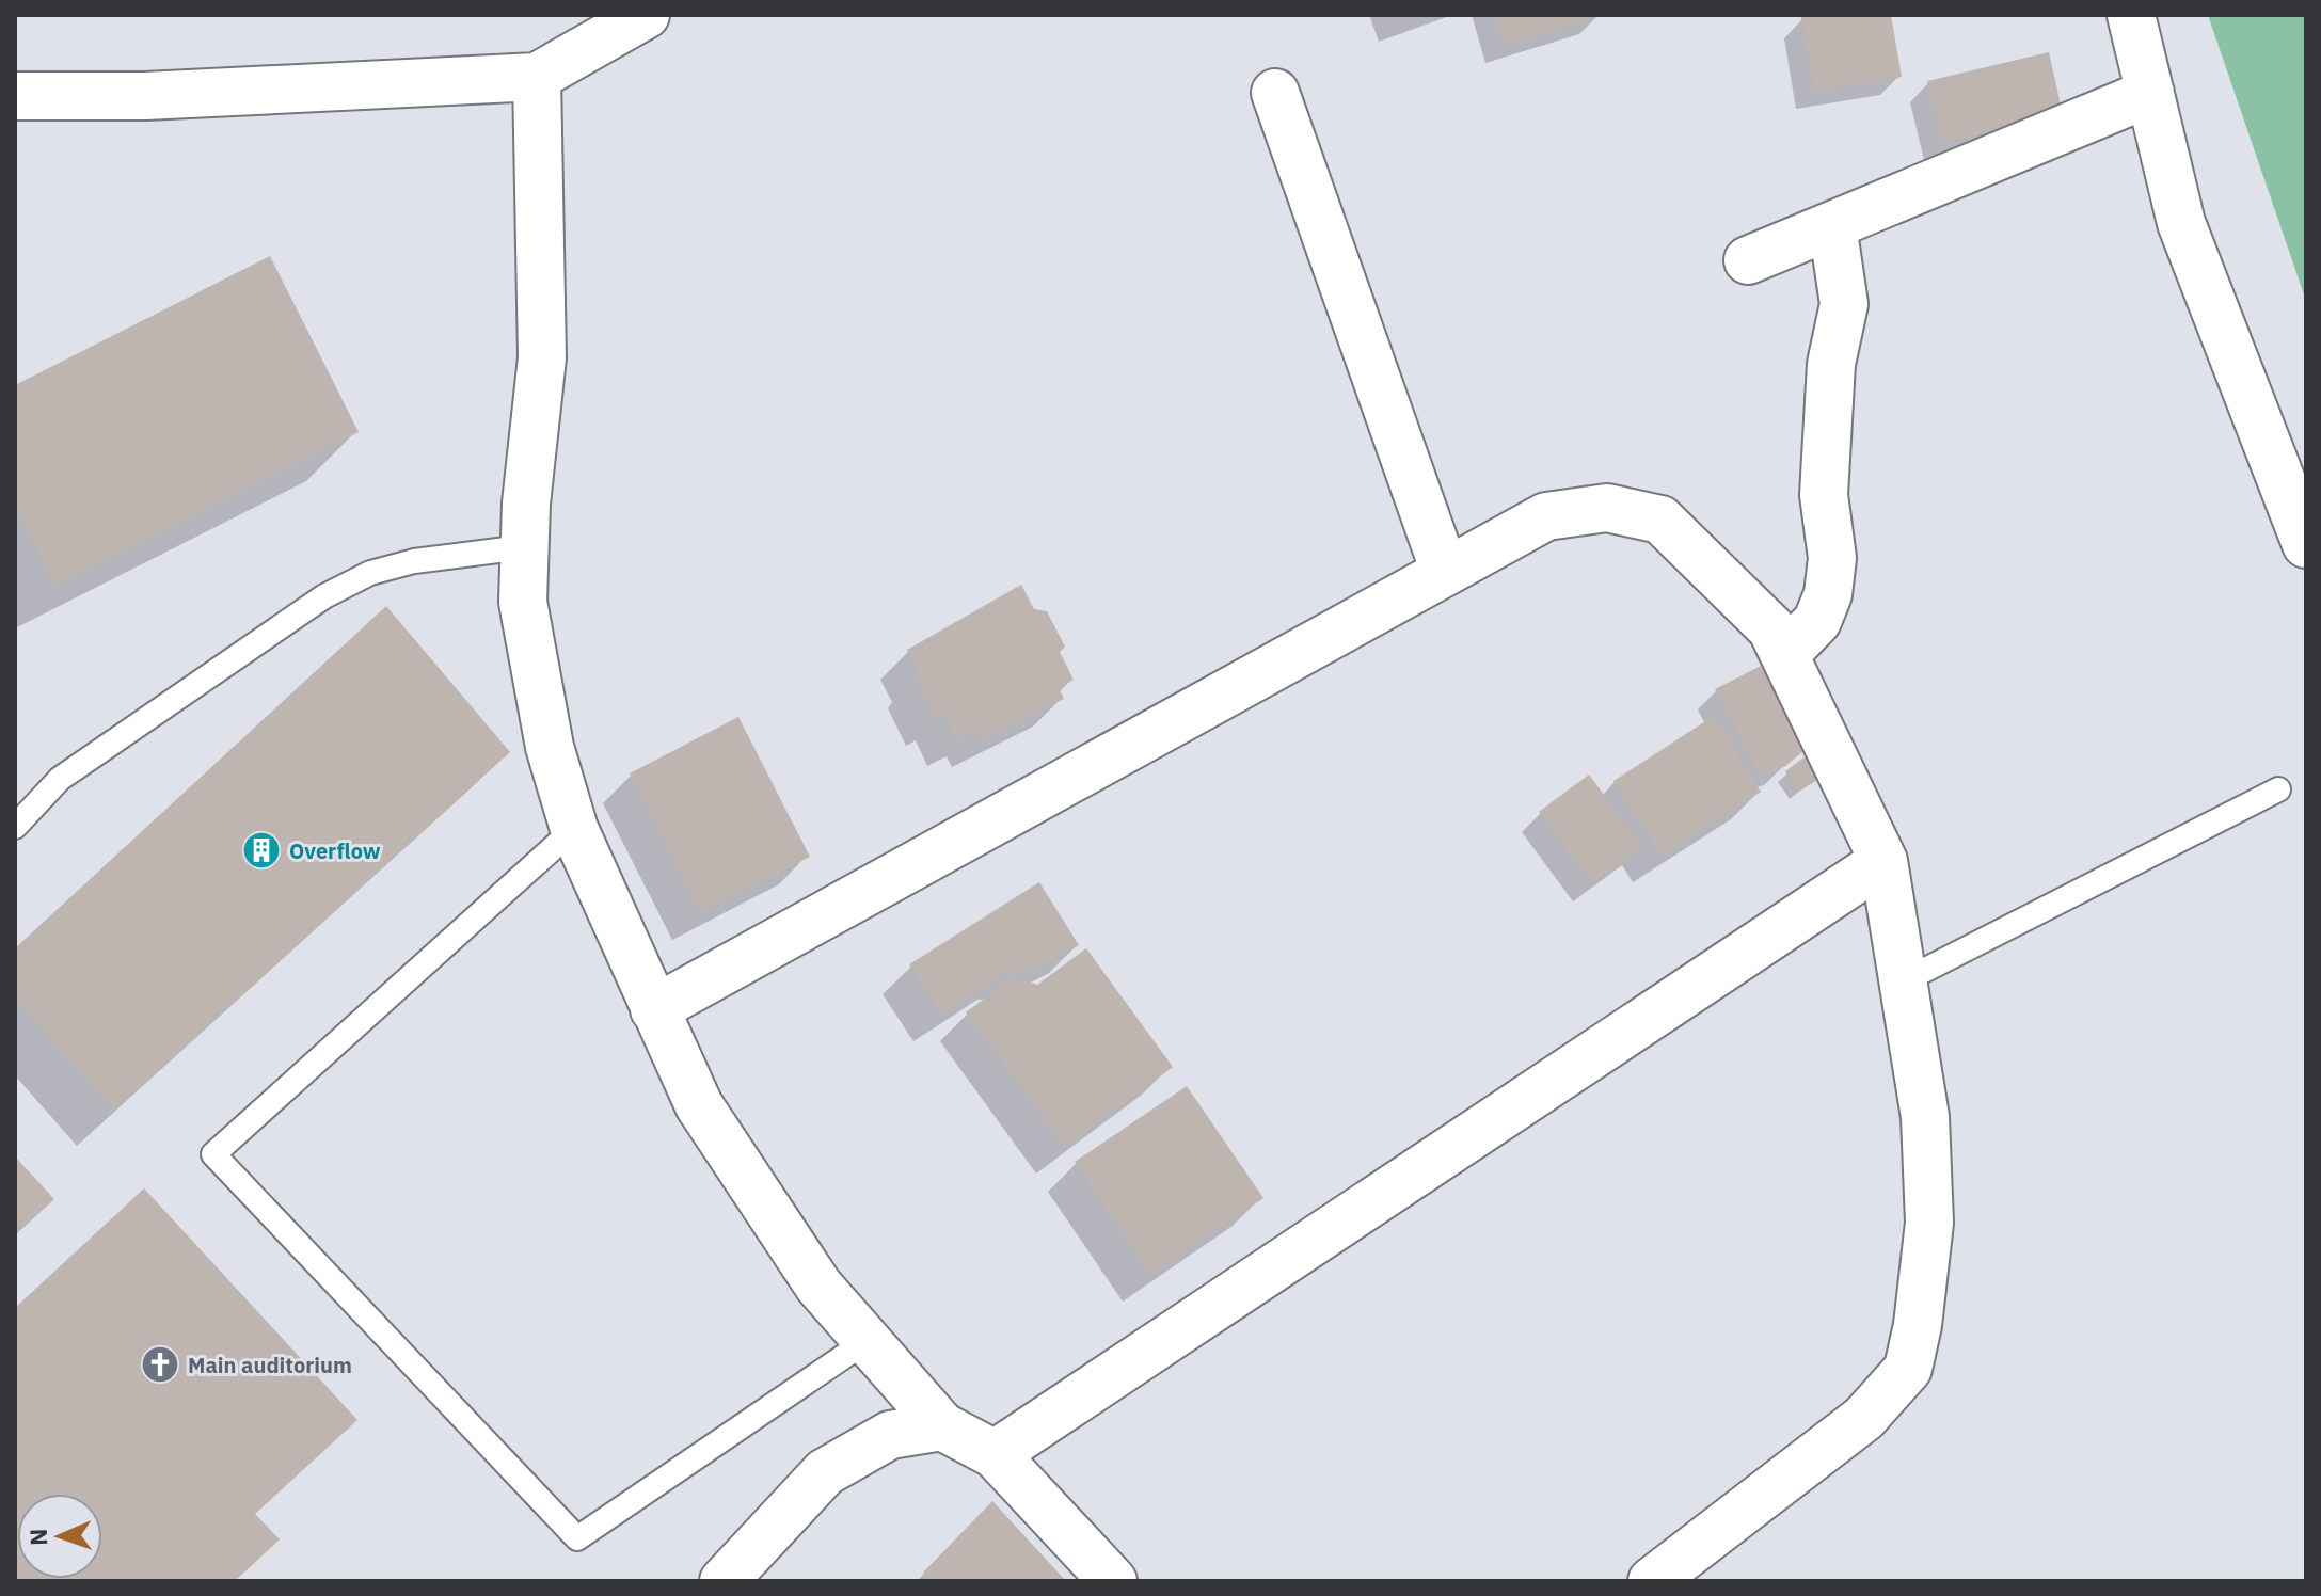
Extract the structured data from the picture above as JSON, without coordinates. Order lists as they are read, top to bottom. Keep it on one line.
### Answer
{"places":{"building":["Overflow"],"church":["Main auditorium"]},"north":"left"}
